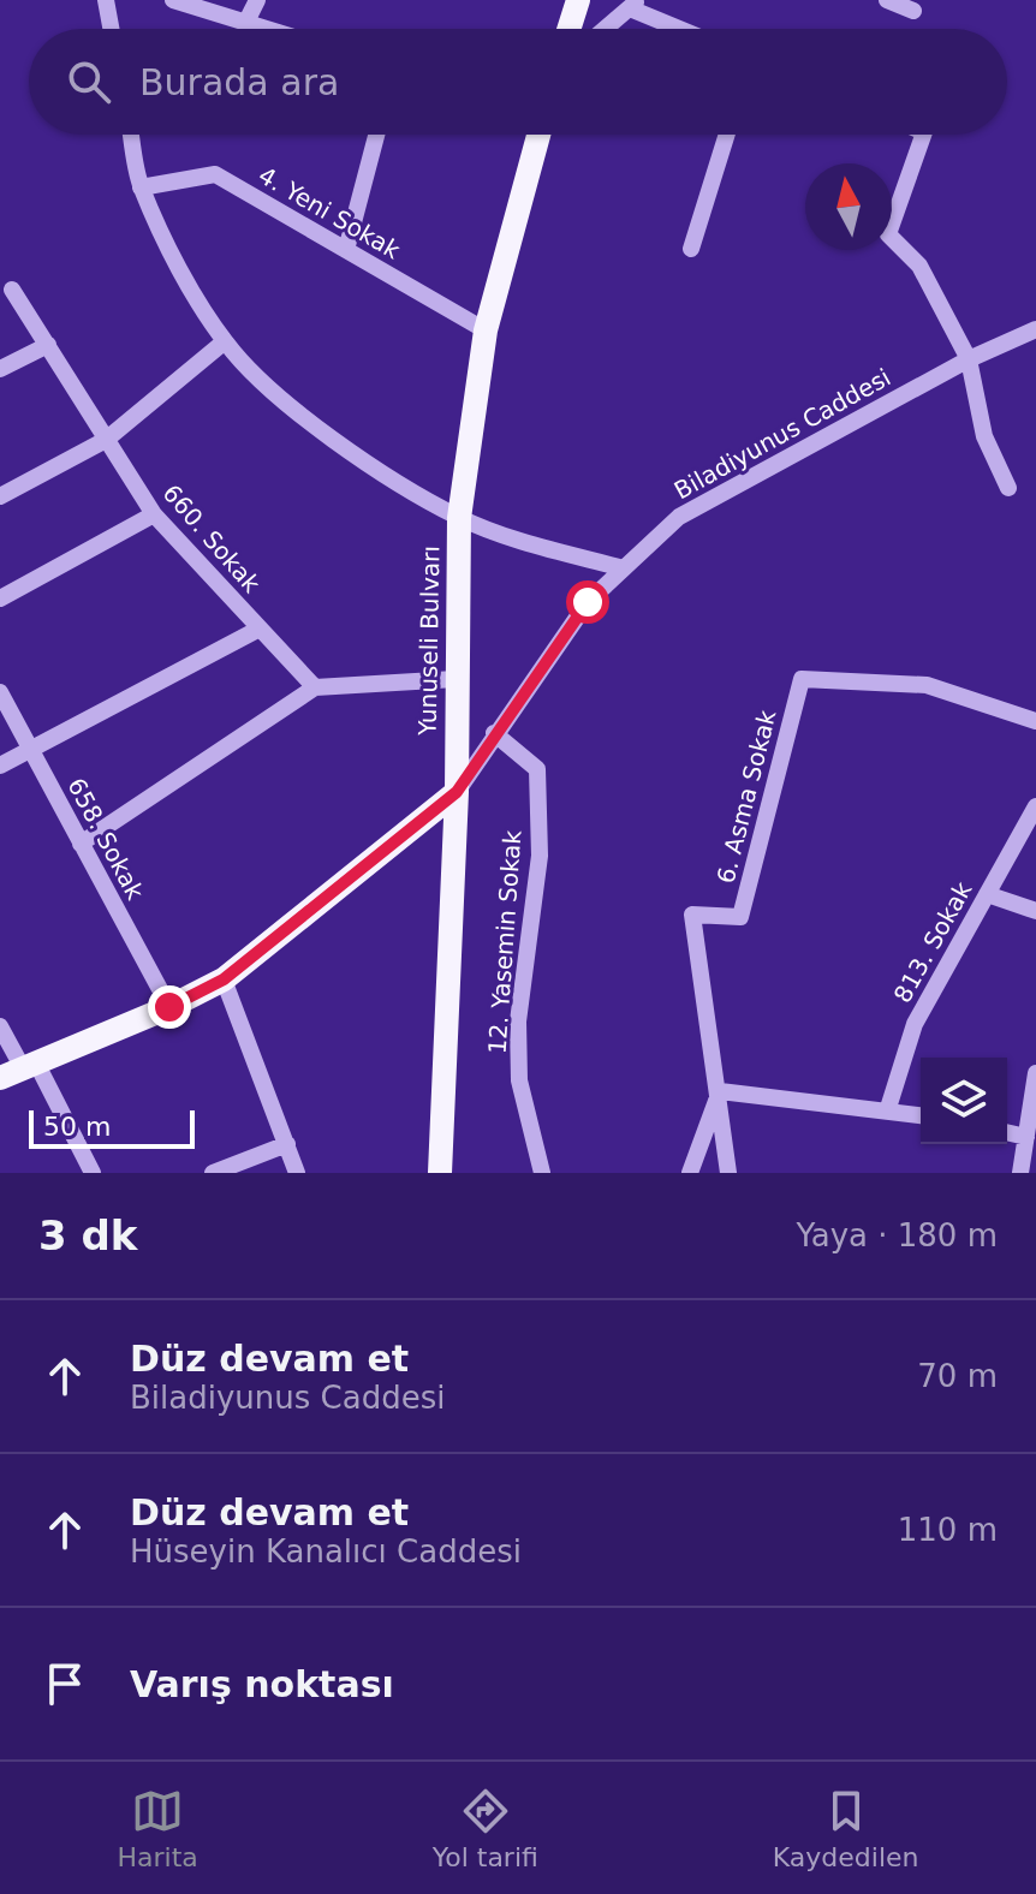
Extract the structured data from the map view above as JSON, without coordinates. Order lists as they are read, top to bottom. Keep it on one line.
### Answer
{"streets":{"main road":["Yunuseli Bulvarı"],"street":["4. Yeni Sokak","Biladiyunus Caddesi","660. Sokak","6. Asma Sokak","658. Sokak","12. Yasemin Sokak","813. Sokak"]},"crossings":[["4. Yeni Sokak","Yunuseli Bulvarı"],["Biladiyunus Caddesi","Yunuseli Bulvarı"],["Biladiyunus Caddesi","12. Yasemin Sokak"]],"scale_bar":"50 m","north":"top","page":{"search":"Burada ara","scale":"50 m","heading":["3 dk","Yaya · 180 m"],"list":[["Düz devam et","Biladiyunus Caddesi","70 m"],["Düz devam et","Hüseyin Kanalıcı Caddesi","110 m"],"Varış noktası"],"nav":["Harita","Yol tarifi","Kaydedilen"]}}
